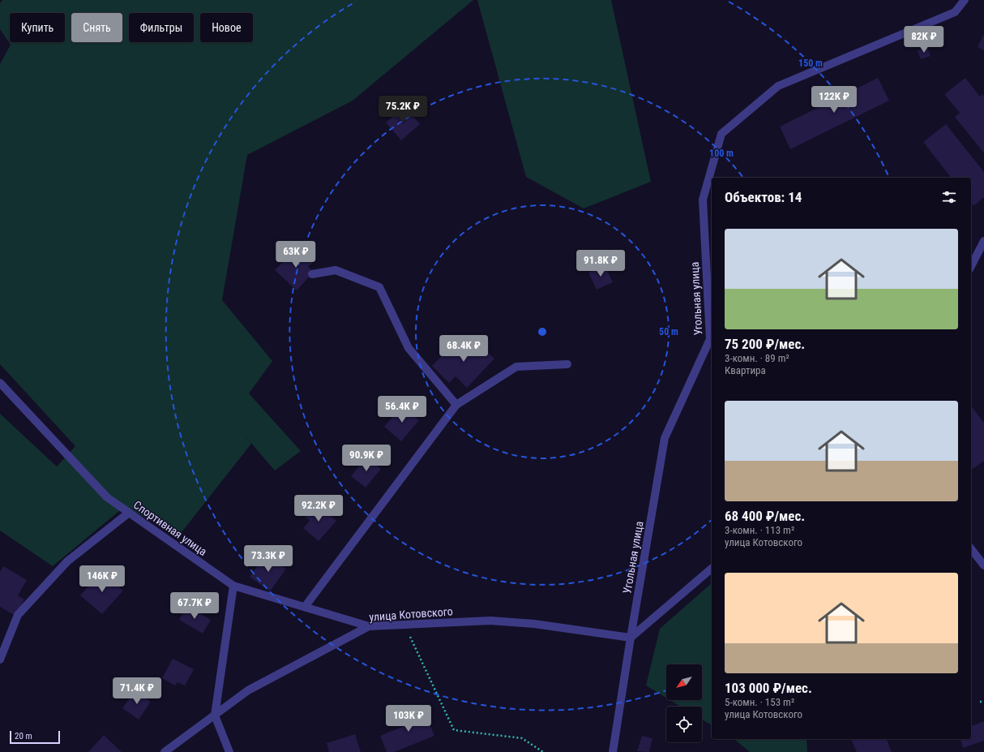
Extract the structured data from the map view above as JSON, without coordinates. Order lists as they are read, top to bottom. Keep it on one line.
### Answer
{"streets":{"street":["Угольная улица","Спортивная улица","улица Котовского"]},"crossings":[["Угольная улица","улица Котовского"],["Спортивная улица","улица Котовского"]],"scale_bar":"20 m","north":"bottom left","page":{"chip":["Купить","Снять","Фильтры","Новое"],"price":["82K ₽","122K ₽","75.2K ₽","63K ₽","91.8K ₽","68.4K ₽","56.4K ₽","90.9K ₽","92.2K ₽","73.3K ₽","146K ₽","67.7K ₽","71.4K ₽","103K ₽"],"heading":"Объектов: 14","list":[{"name":"75 200 ₽/мес.","note":"3-комн. · 89 m² · Квартира"},{"name":"68 400 ₽/мес.","note":"3-комн. · 113 m² · улица Котовского"},{"name":"103 000 ₽/мес.","note":"5-комн. · 153 m² · улица Котовского"}],"scale":"20 m"},"rings":["150 m","100 m","50 m"]}
